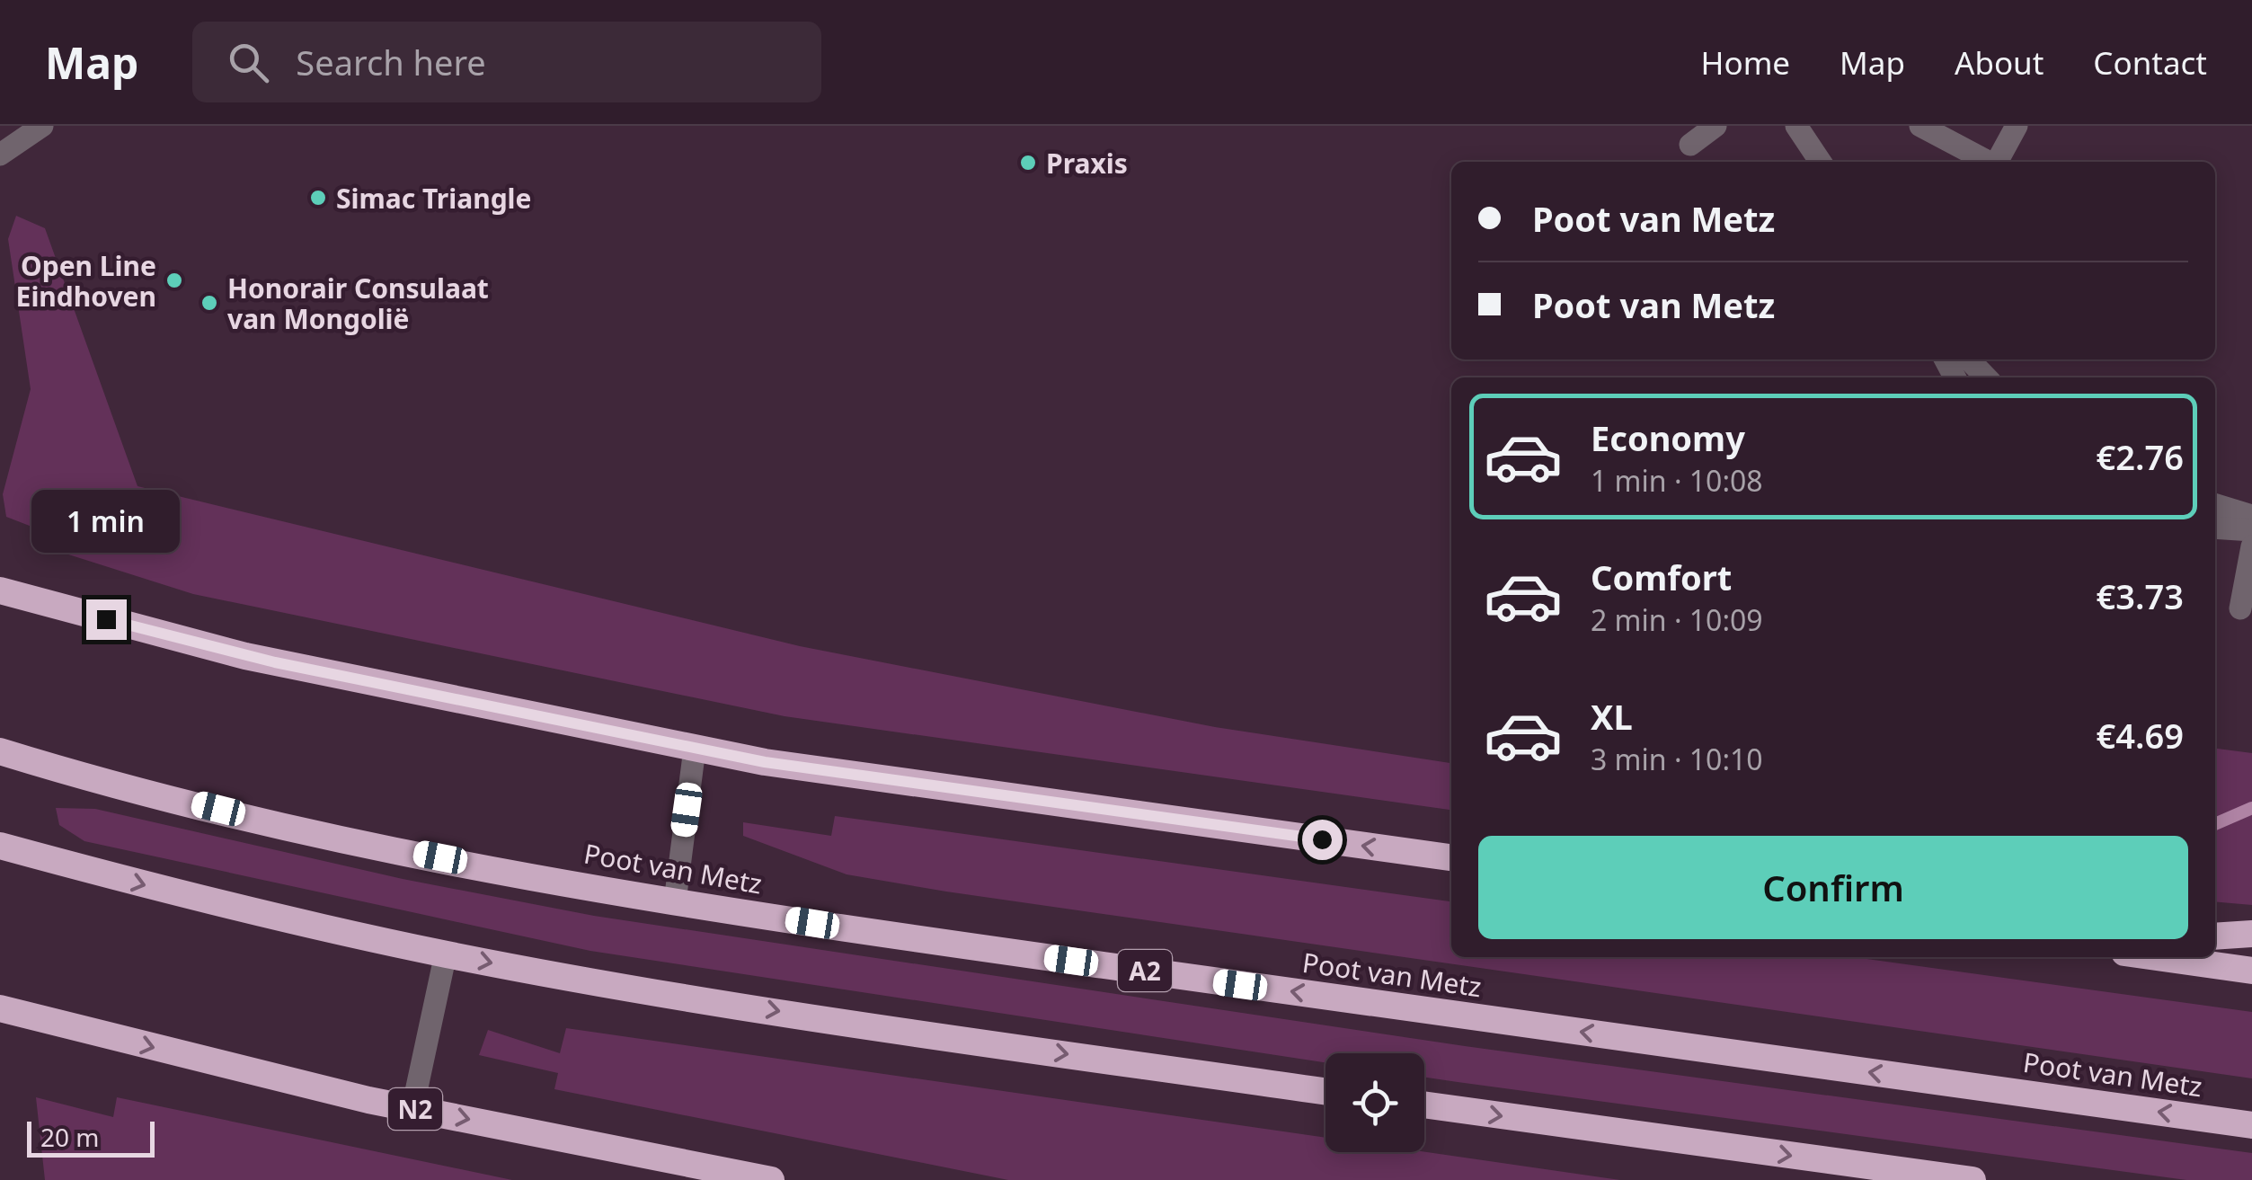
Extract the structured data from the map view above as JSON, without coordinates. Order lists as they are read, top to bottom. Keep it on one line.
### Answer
{"streets":{"highway":["Poot van Metz","A2","N2"]},"places":["Praxis","Simac Triangle","Open Line Eindhoven","Honorair Consulaat van Mongolië"],"scale_bar":"20 m","page":{"header":"Map","search":"Search here","nav":["Home","Map","About","Contact"],"banner":["Poot van Metz","Poot van Metz"],"list":[{"name":"Economy","note":"1 min · 10:08","value":"€2.76"},{"name":"Comfort","note":"2 min · 10:09","value":"€3.73"},{"name":"XL","note":"3 min · 10:10","value":"€4.69"}],"bubble":"1 min","buttons":"Confirm","scale":"20 m"}}
